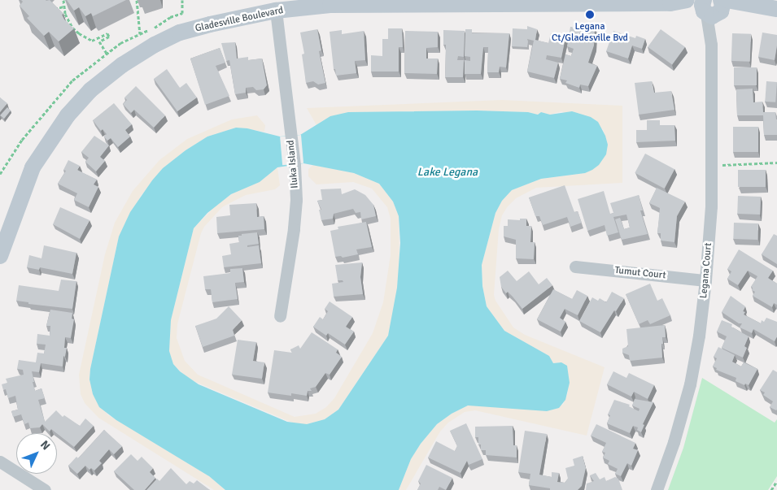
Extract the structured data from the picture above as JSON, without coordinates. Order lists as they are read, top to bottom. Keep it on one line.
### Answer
{"streets":{"main road":["Gladesville Boulevard"],"street":["Iluka Island","Legana Court","Tumut Court"]},"crossings":[["Gladesville Boulevard","Iluka Island"],["Gladesville Boulevard","Legana Court"],["Legana Court","Tumut Court"]],"water":["Lake Legana"],"places":["Legana Ct/Gladesville Bvd"],"north":"top right"}
